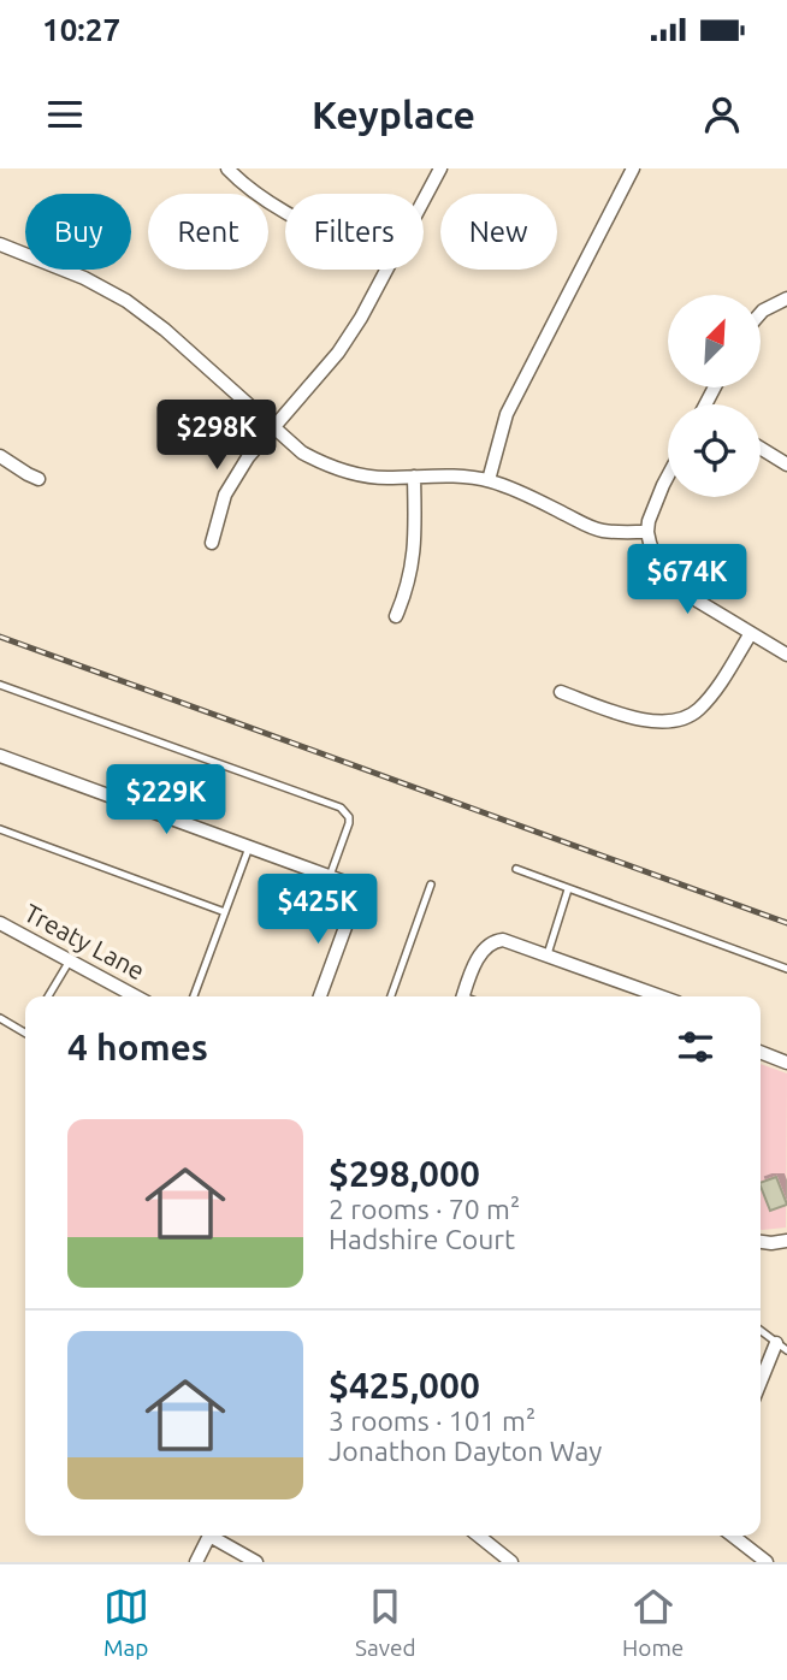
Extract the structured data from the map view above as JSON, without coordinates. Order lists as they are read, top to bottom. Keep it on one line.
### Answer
{"streets":{"street":["Treaty Lane"]},"north":"top right","page":{"status":"10:27","header":"Keyplace","chip":["Buy","Rent","Filters","New"],"price":["$298K","$674K","$229K","$425K"],"heading":"4 homes","list":[{"name":"$298,000","note":"2 rooms · 70 m² · Hadshire Court"},{"name":"$425,000","note":"3 rooms · 101 m² · Jonathon Dayton Way"}],"tabs":["Map","Saved","Home"]}}
